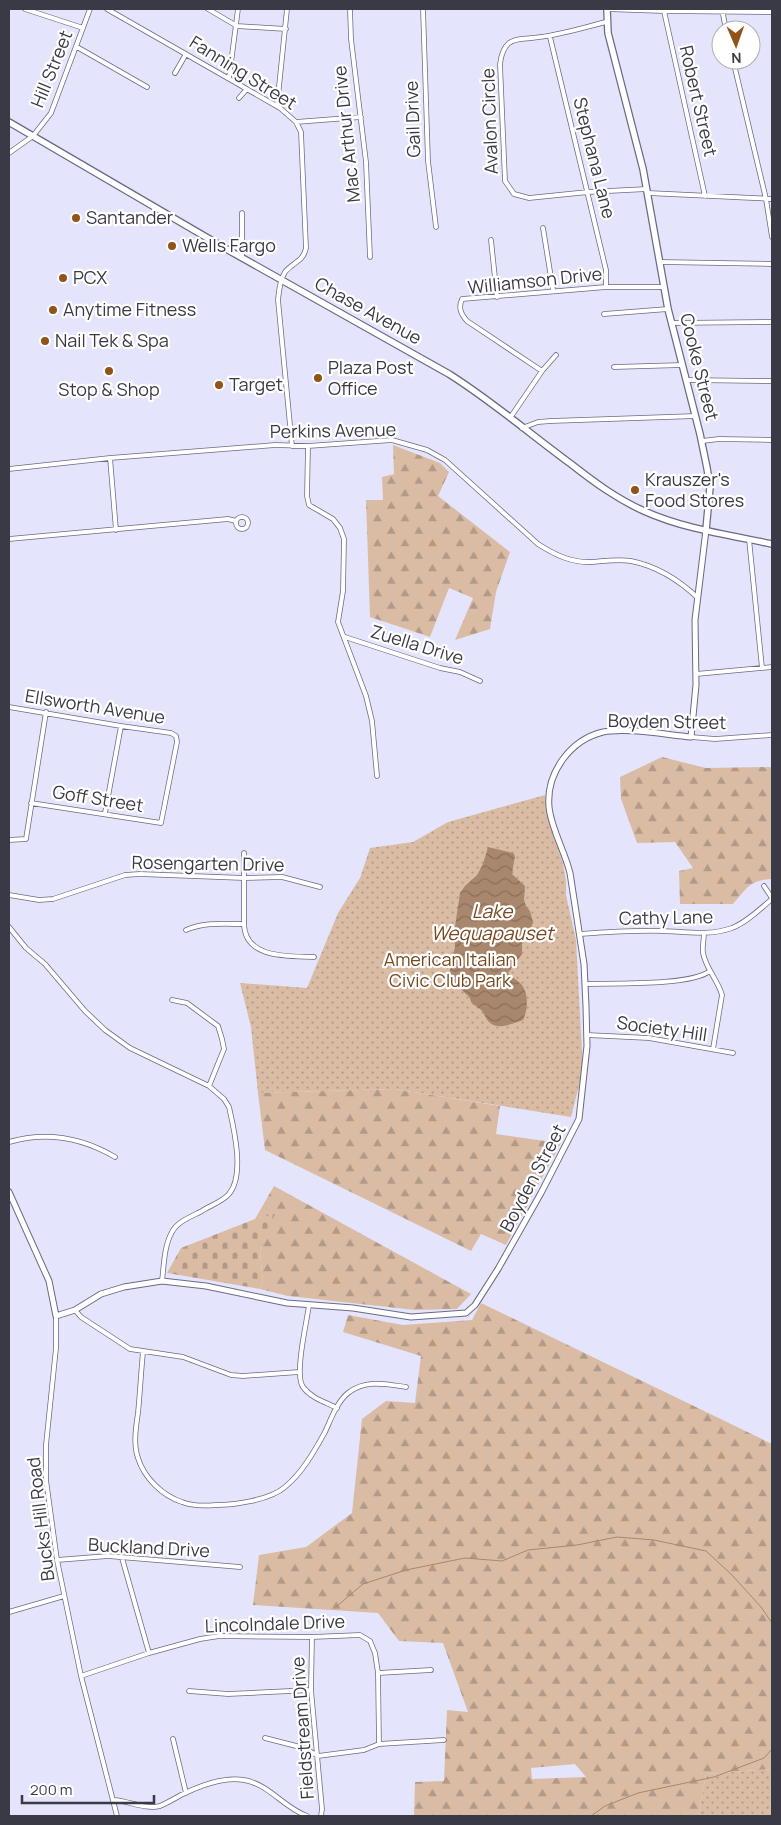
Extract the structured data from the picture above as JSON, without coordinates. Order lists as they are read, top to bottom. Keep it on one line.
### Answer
{"streets":{"main road":["Chase Avenue","Cooke Street"],"street":["Hill Street","Fanning Street","Robert Street","Gail Drive","Avalon Circle","Mac Arthur Drive","Stephana Lane","Williamson Drive","Perkins Avenue","Zuella Drive","Ellsworth Avenue","Boyden Street","Goff Street","Rosengarten Drive","Cathy Lane","Society Hill","Bucks Hill Road","Buckland Drive","Lincolndale Drive","Fieldstream Drive"]},"crossings":[["Hill Street","Chase Avenue"],["Fanning Street","Chase Avenue"],["Robert Street","Avalon Circle"],["Avalon Circle","Stephana Lane"],["Avalon Circle","Cooke Street"],["Stephana Lane","Williamson Drive"],["Williamson Drive","Cooke Street"],["Chase Avenue","Cooke Street"],["Cooke Street","Perkins Avenue"],["Cooke Street","Boyden Street"],["Ellsworth Avenue","Goff Street"],["Boyden Street","Cathy Lane"],["Boyden Street","Society Hill"],["Boyden Street","Bucks Hill Road"],["Bucks Hill Road","Buckland Drive"],["Bucks Hill Road","Lincolndale Drive"],["Lincolndale Drive","Fieldstream Drive"]],"water":["Lake Wequapauset"],"parks":["American Italian Civic Club Park"],"places":["Santander","Wells Fargo","PCX","Anytime Fitness","Nail Tek & Spa","Stop & Shop","Plaza Post Office","Target","Krauszer's Food Stores"],"scale_bar":"200 m","north":"bottom"}
